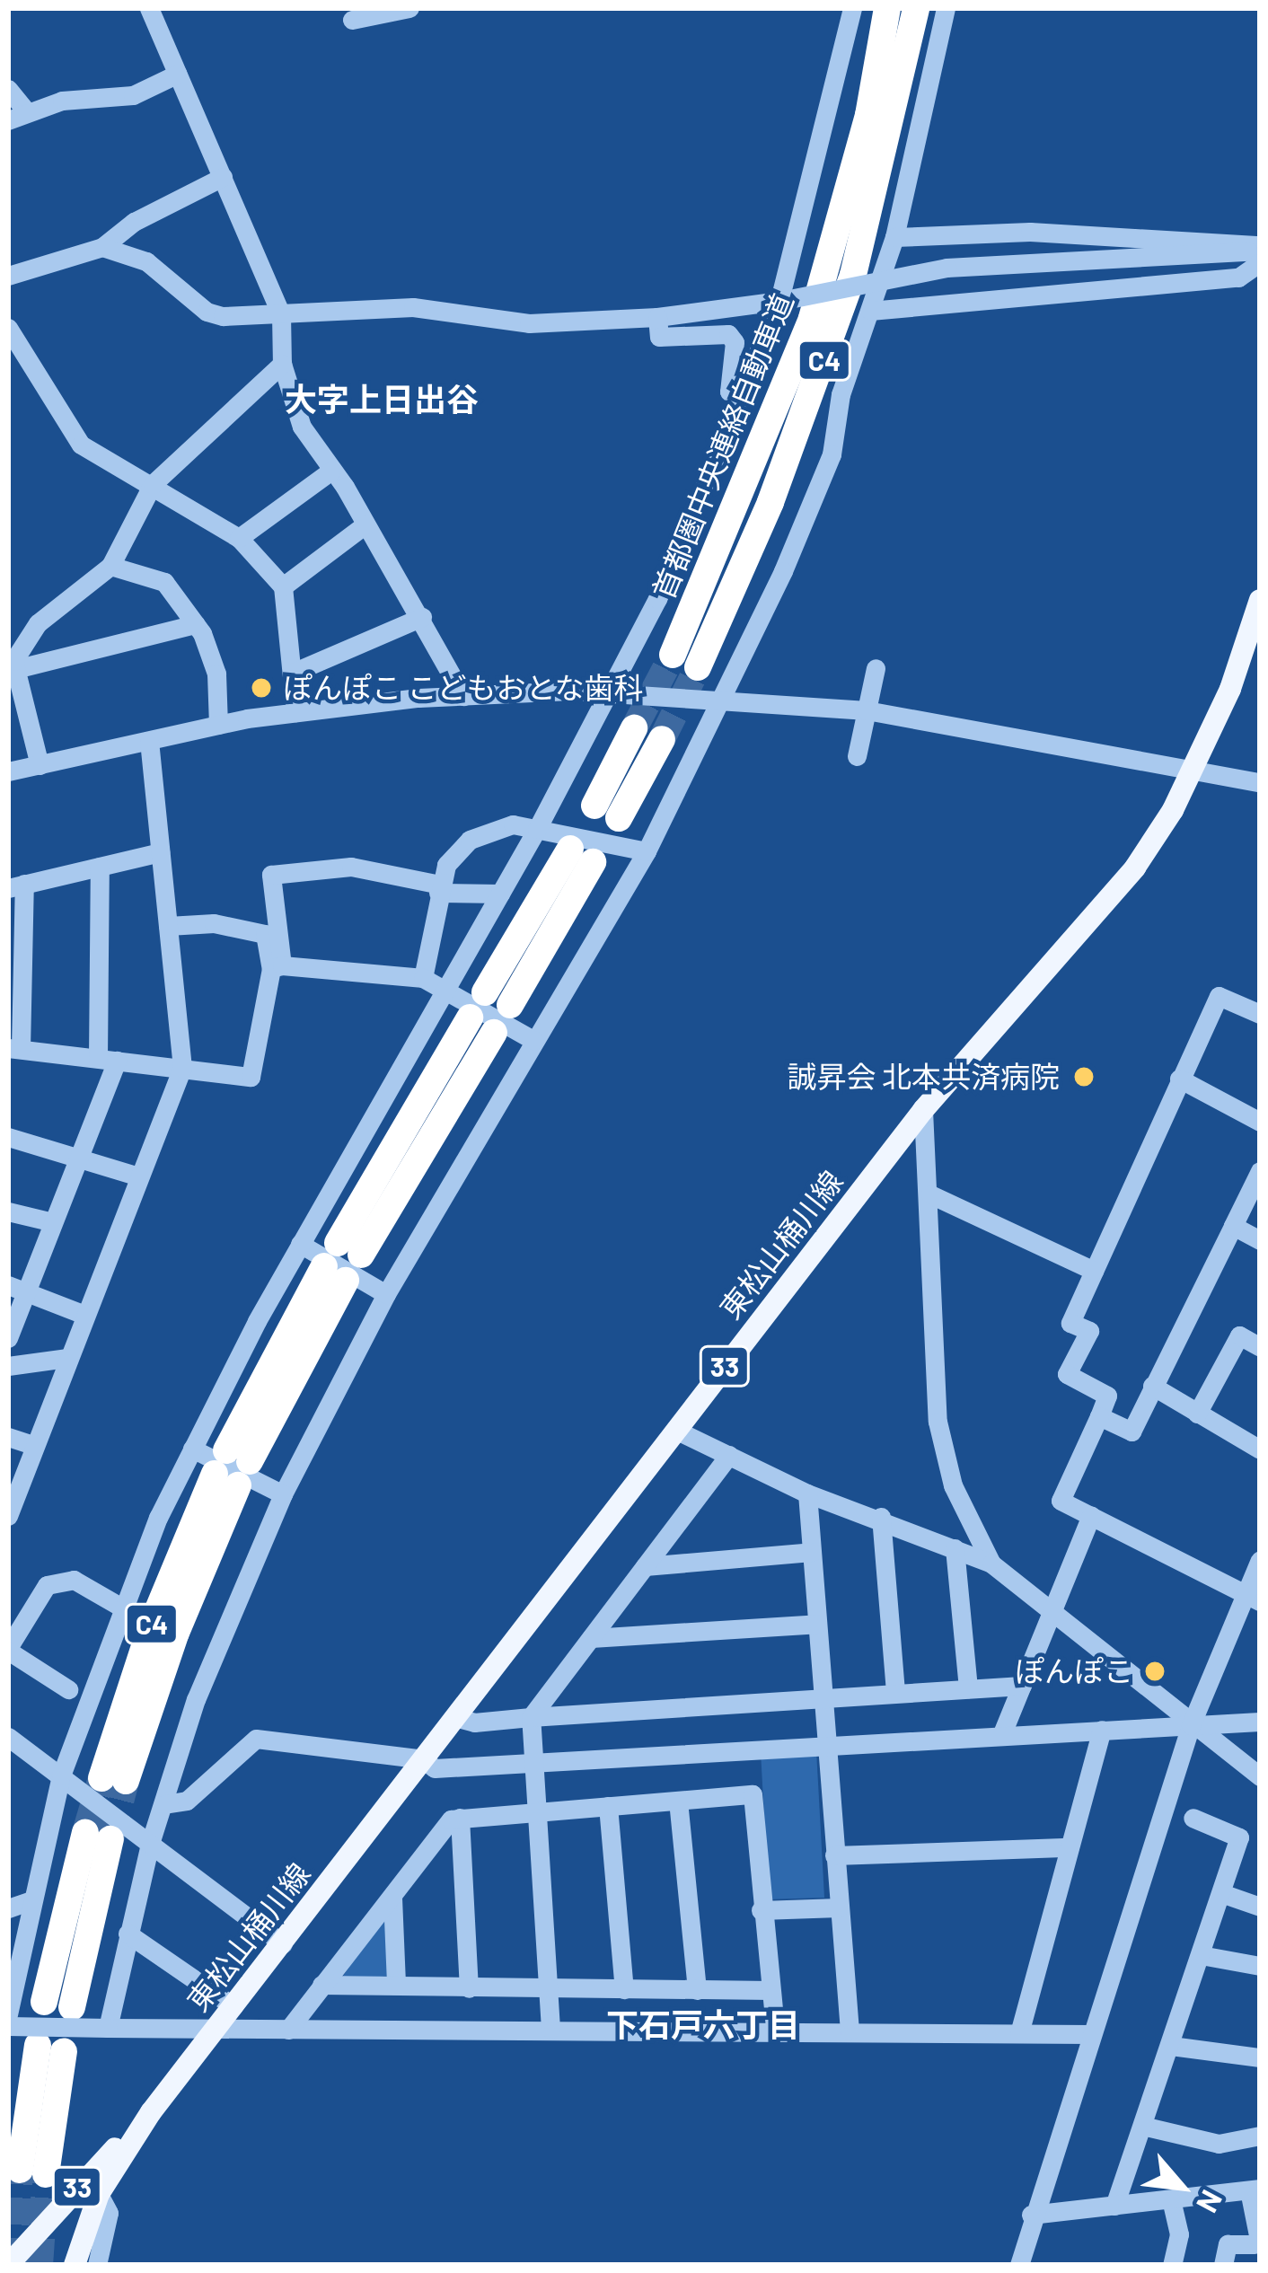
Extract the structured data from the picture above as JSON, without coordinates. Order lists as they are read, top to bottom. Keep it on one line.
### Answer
{"streets":{"highway":["C4","首都圏中央連絡自動車道"],"main road":["東松山桶川線","33"]},"crossings":[["東松山桶川線","33"]],"districts":["大字上日出谷","下石戸六丁目"],"places":["ぽんぽこ こどもおとな歯科","誠昇会 北本共済病院","ぽんぽこ"],"north":"bottom right"}
